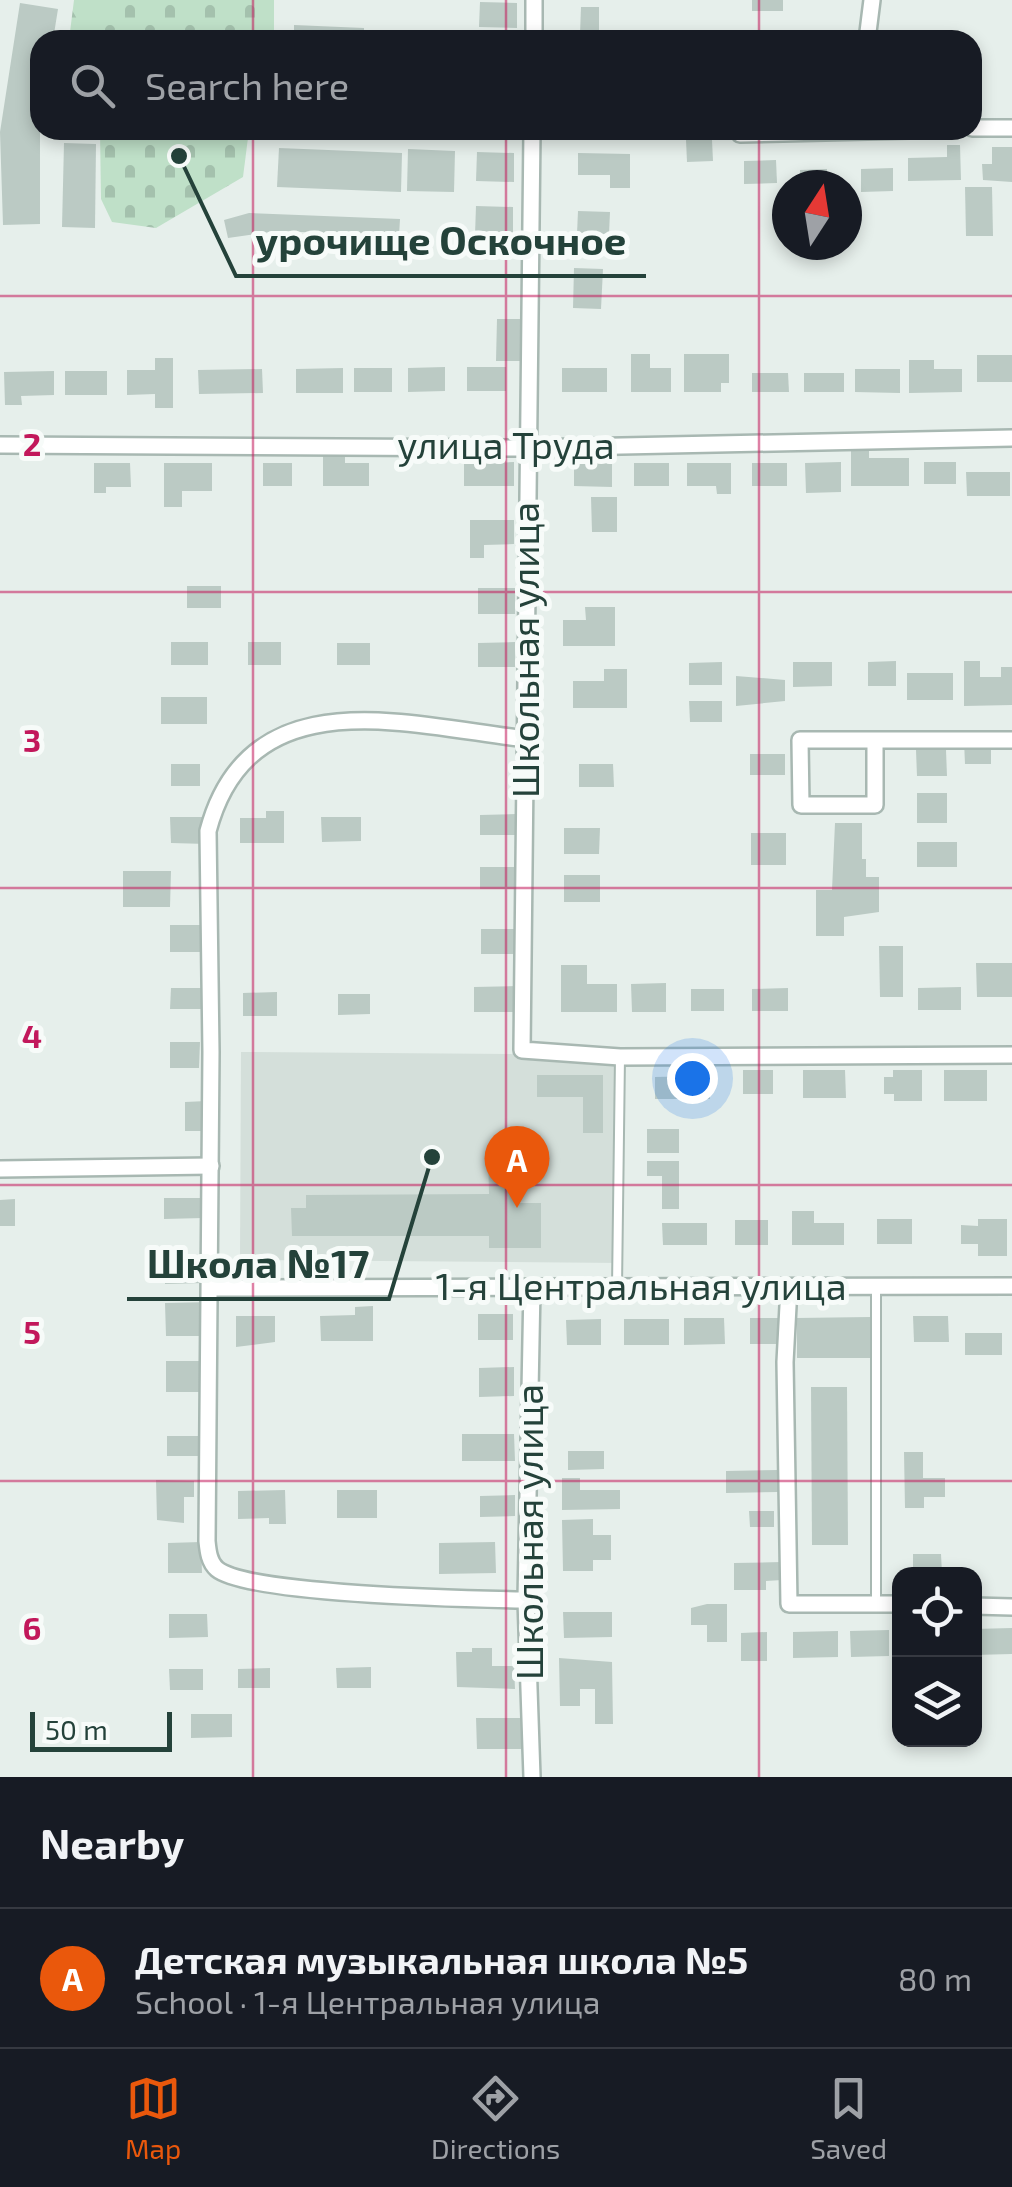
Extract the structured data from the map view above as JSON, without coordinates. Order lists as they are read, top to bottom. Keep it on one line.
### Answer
{"streets":{"street":["улица Труда","Школьная улица","1-я Центральная улица"]},"crossings":[["улица Труда","Школьная улица"],["Школьная улица","1-я Центральная улица"]],"places":["урочище Оскочное","Школа №17"],"scale_bar":"50 m","north":"top","page":{"search":"Search here","pins":"A","scale":"50 m","heading":"Nearby","list":[{"mark":"A","name":"Детская музыкальная школа №5","note":"School · 1-я Центральная улица","value":"80 m"}],"nav":["Map","Directions","Saved"]},"grid":{"rows":["2","3","4","5","6"]}}
